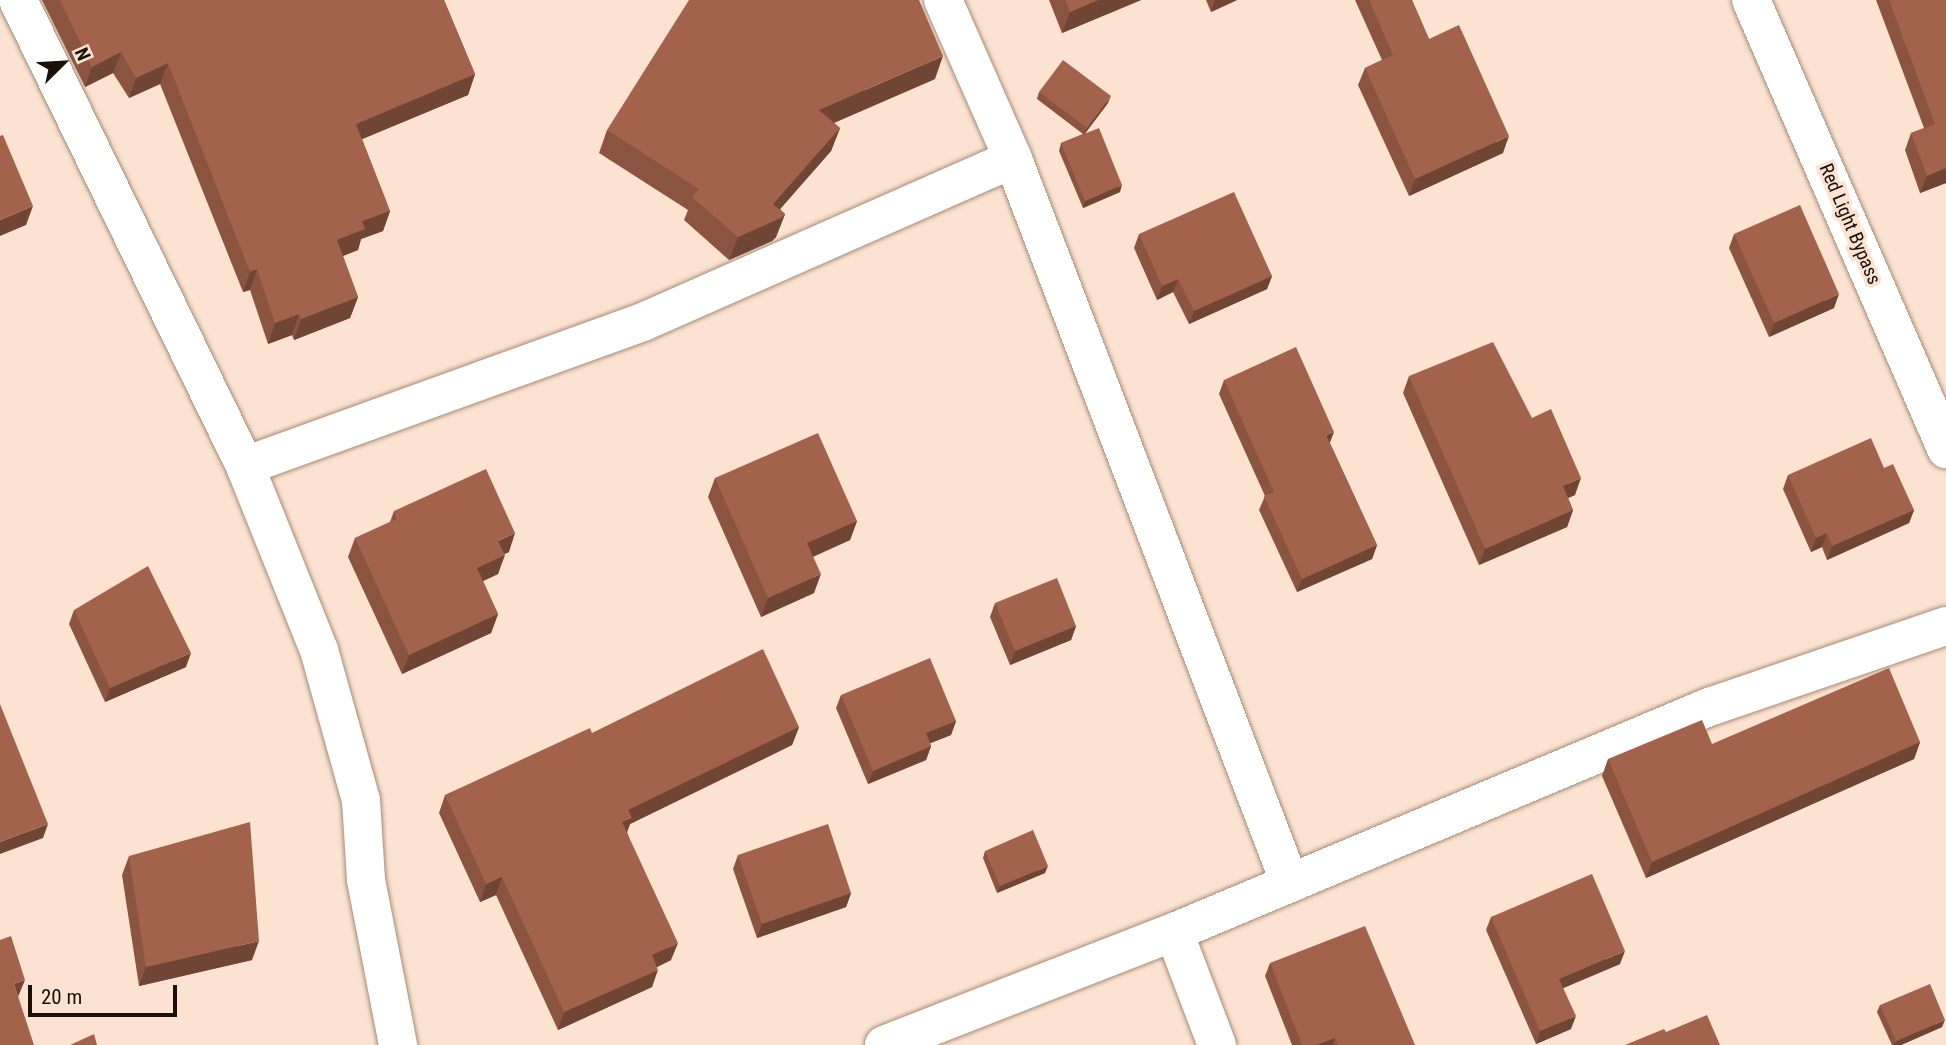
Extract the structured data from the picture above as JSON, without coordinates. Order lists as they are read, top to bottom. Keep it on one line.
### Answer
{"streets":{"street":["Red Light Bypass"]},"scale_bar":"20 m","north":"top right"}
